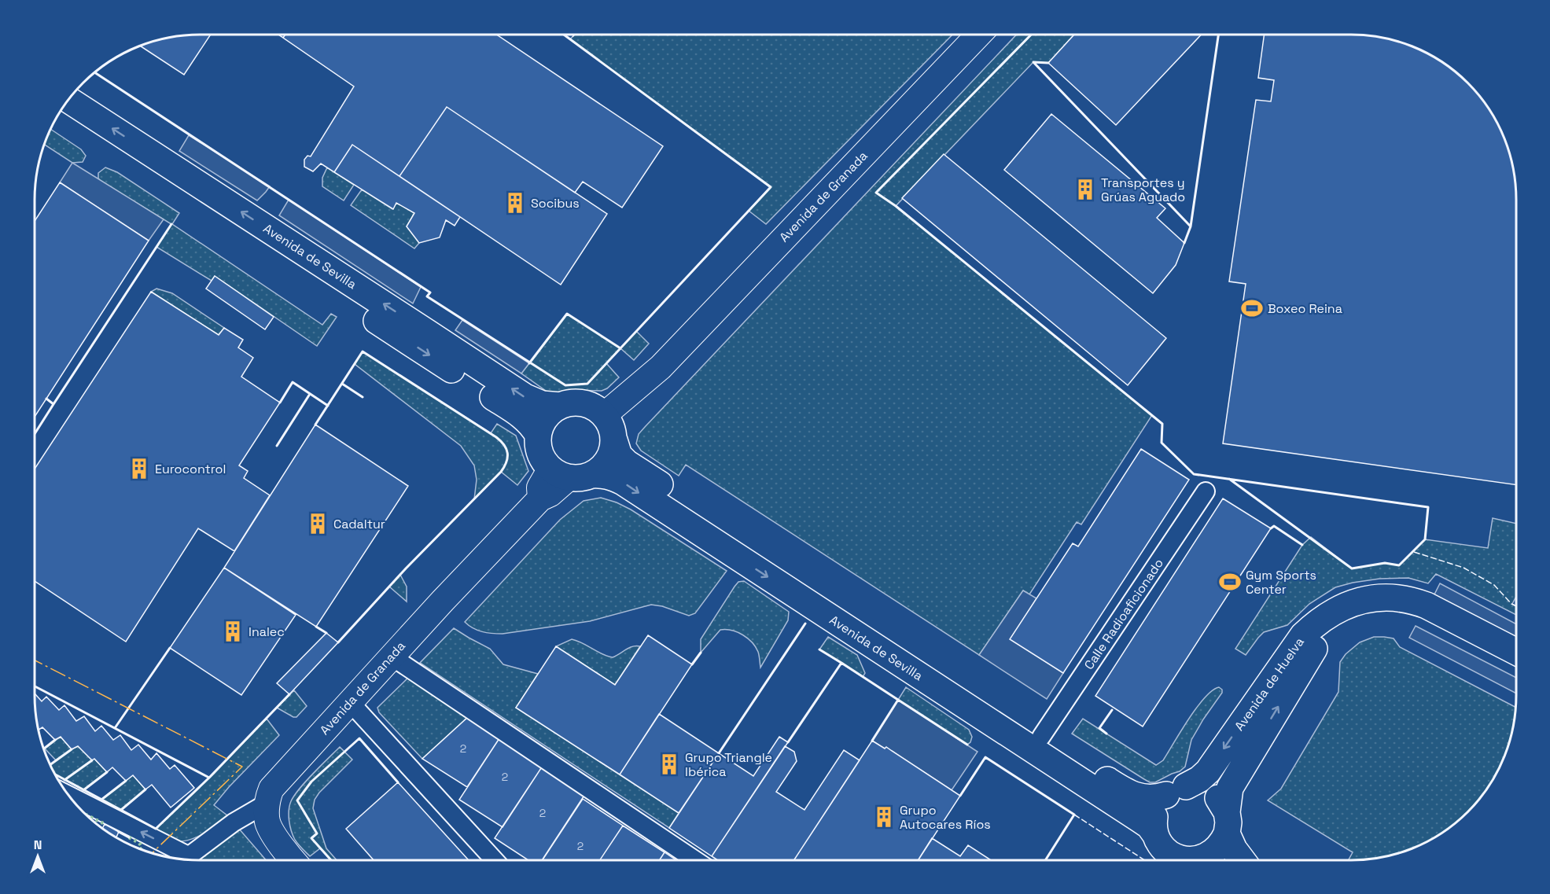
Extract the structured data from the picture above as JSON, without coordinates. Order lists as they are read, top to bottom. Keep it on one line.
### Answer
{"streets":{"main road":["Avenida de Sevilla","Avenida de Huelva"],"street":["Avenida de Granada","Calle Radioaficionado"]},"crossings":[["Avenida de Granada","Avenida de Sevilla"],["Avenida de Sevilla","Calle Radioaficionado"],["Avenida de Sevilla","Avenida de Huelva"]],"places":{"building":["Transportes y Grúas Aguado","Socibus","Eurocontrol","Cadaltur","Inalec","Grupo Triangle Ibérica","Grupo Autocares Ríos"],"sports":["Boxeo Reina","Gym Sports Center"]},"house_numbers":["2","2","2","2"],"north":"top"}
